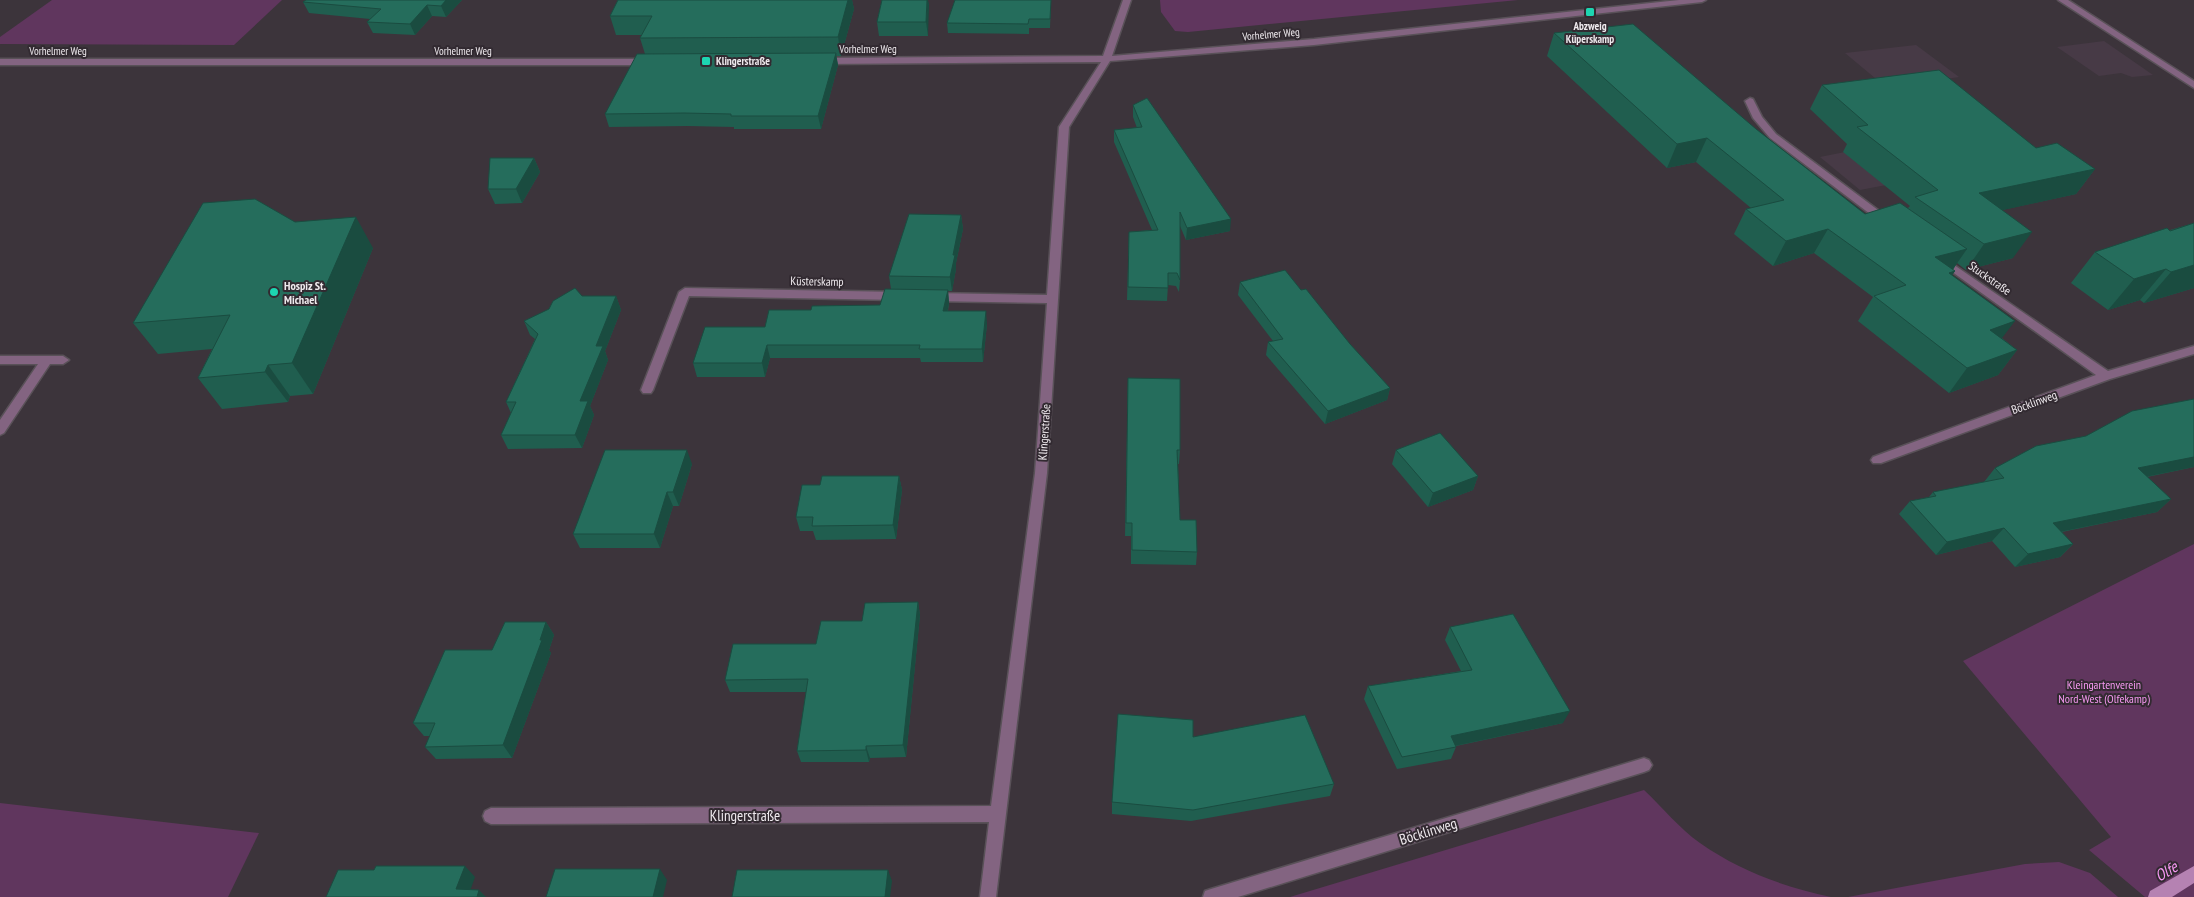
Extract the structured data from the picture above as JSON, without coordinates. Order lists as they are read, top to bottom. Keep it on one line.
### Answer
{"streets":{"street":["Vorhelmer Weg","Stuckstraße","Küsterskamp","Böcklinweg","Klingerstraße"]},"crossings":[["Vorhelmer Weg","Klingerstraße"],["Stuckstraße","Böcklinweg"],["Küsterskamp","Klingerstraße"]],"water":["Olfe"],"parks":["Kleingartenverein Nord-West (Olfekamp)"],"places":{"transit":["Abzweig Küperskamp","Klingerstraße"],"other":["Hospiz St. Michael"]}}
